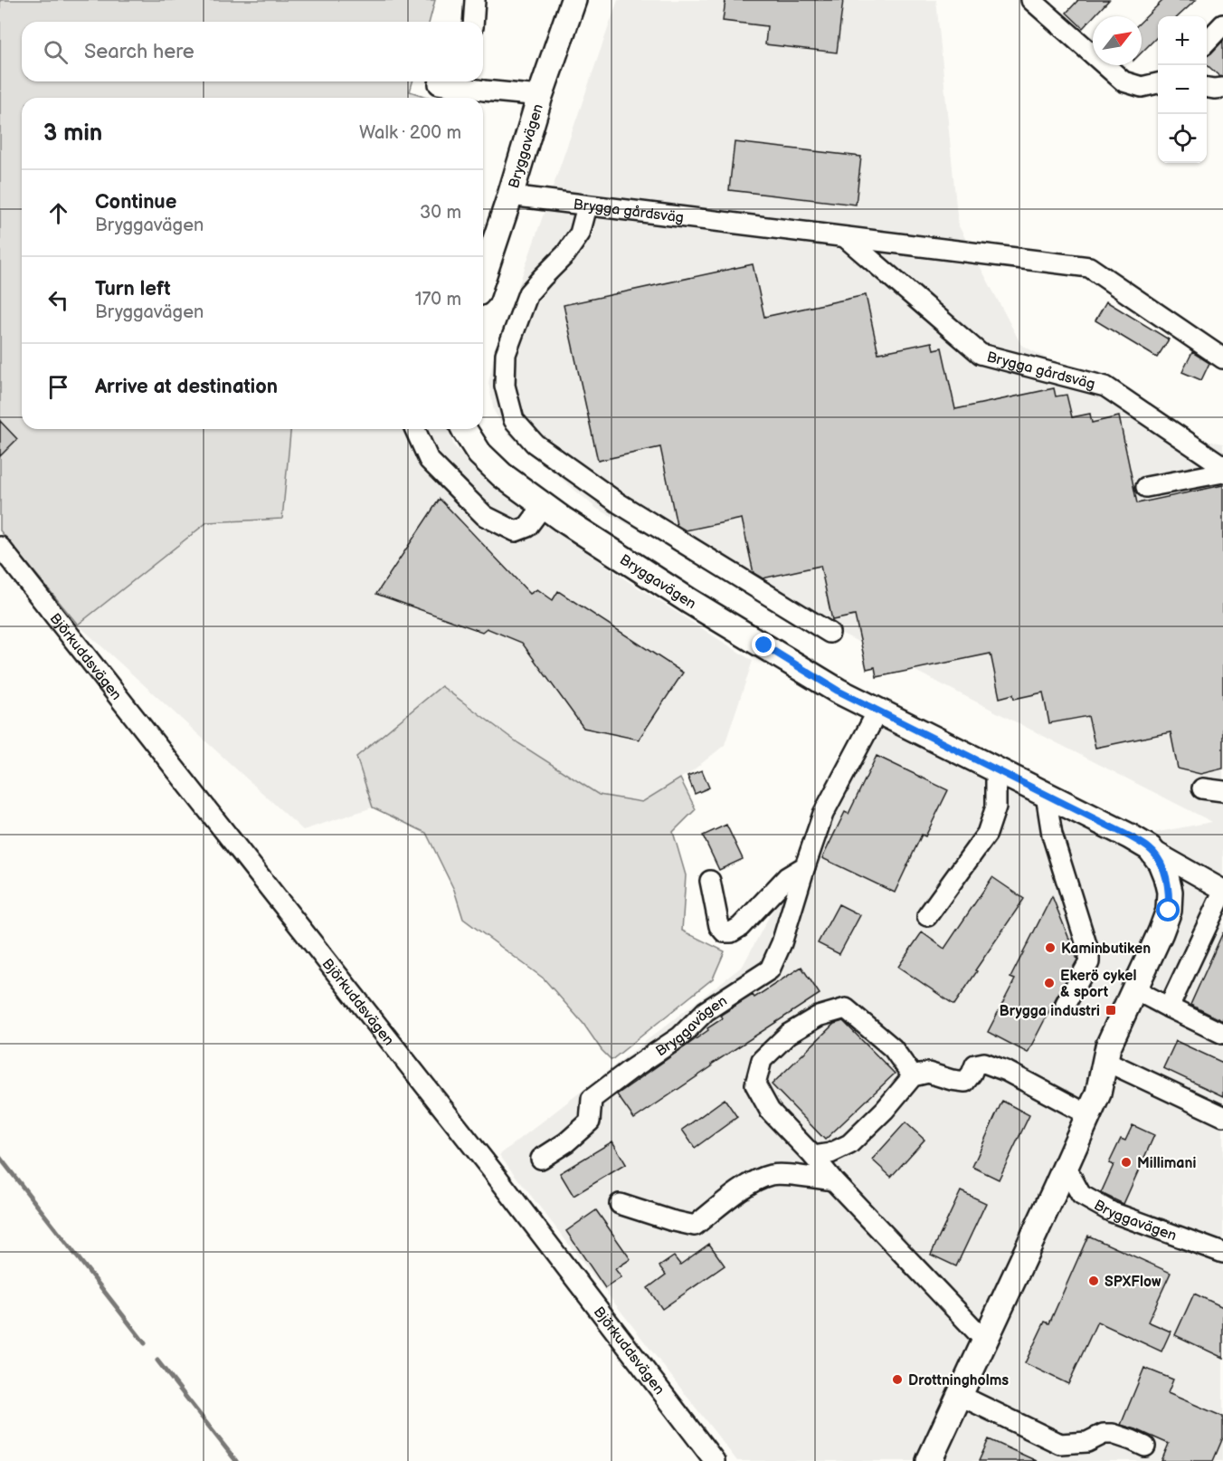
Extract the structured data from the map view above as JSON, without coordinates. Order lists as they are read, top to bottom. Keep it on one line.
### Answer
{"streets":{"main road":["Bryggavägen"],"street":["Brygga gårdsväg","Björkuddsvägen"]},"crossings":[["Bryggavägen","Brygga gårdsväg"]],"places":{"other":["Kaminbutiken","Ekerö cykel & sport","Millimani","SPXFlow","Drottningholms"],"transit":["Brygga industri"]},"north":"top right","page":{"map_buttons":["+","−"],"search":"Search here","heading":["3 min","Walk · 200 m"],"list":[["Continue","Bryggavägen","30 m"],["Turn left","Bryggavägen","170 m"],"Arrive at destination"]}}
